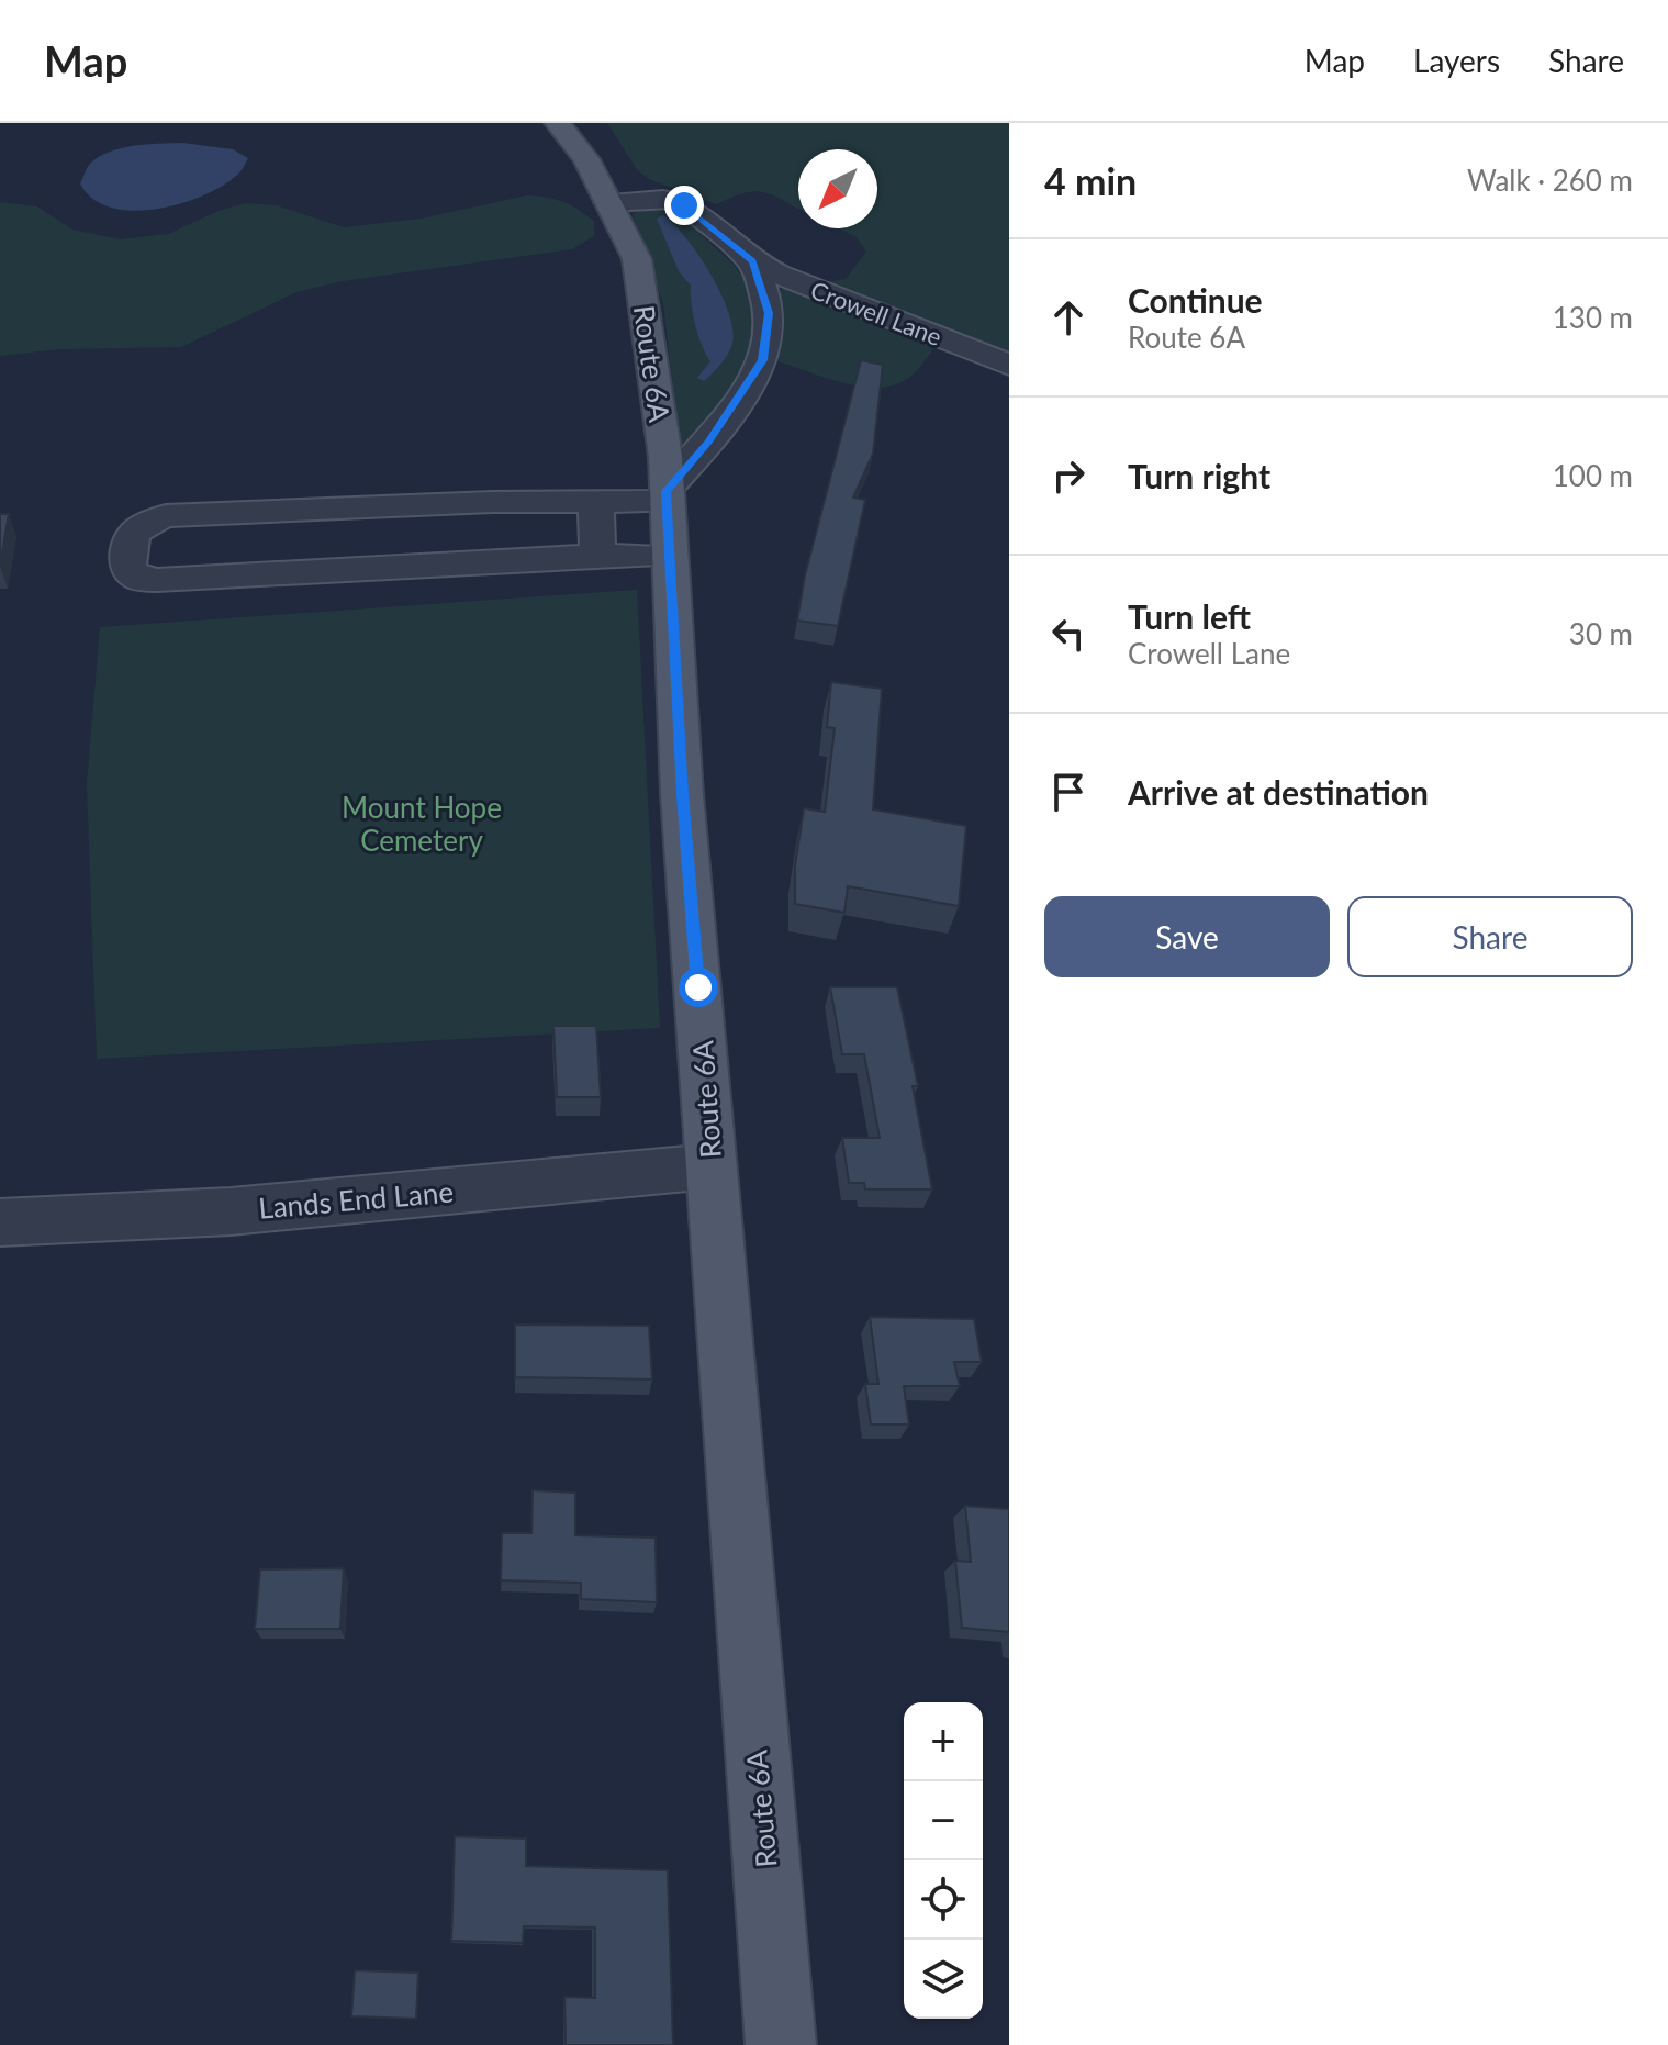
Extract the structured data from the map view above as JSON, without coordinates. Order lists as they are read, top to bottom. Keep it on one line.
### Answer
{"streets":{"main road":["Route 6A"],"street":["Crowell Lane","Lands End Lane"]},"crossings":[["Crowell Lane","Route 6A"],["Route 6A","Lands End Lane"]],"parks":["Mount Hope Cemetery"],"north":"bottom left","page":{"header":"Map","nav":["Map","Layers","Share"],"heading":["4 min","Walk · 260 m"],"list":[["Continue","Route 6A","130 m"],["Turn right","100 m"],["Turn left","Crowell Lane","30 m"],"Arrive at destination"],"buttons":["Save","Share"],"map_buttons":["+","−"]}}
